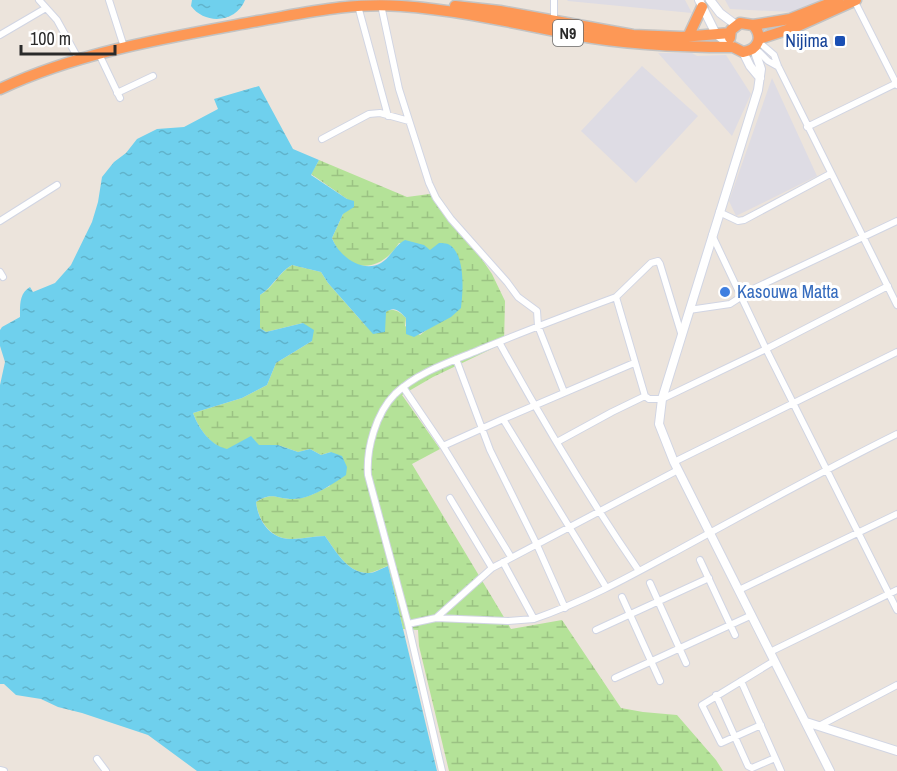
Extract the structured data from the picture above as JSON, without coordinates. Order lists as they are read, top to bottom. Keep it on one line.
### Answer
{"streets":{"highway":["N9"]},"places":{"transit":["Nijima"],"other":["Kasouwa Matta"]},"scale_bar":"100 m"}
